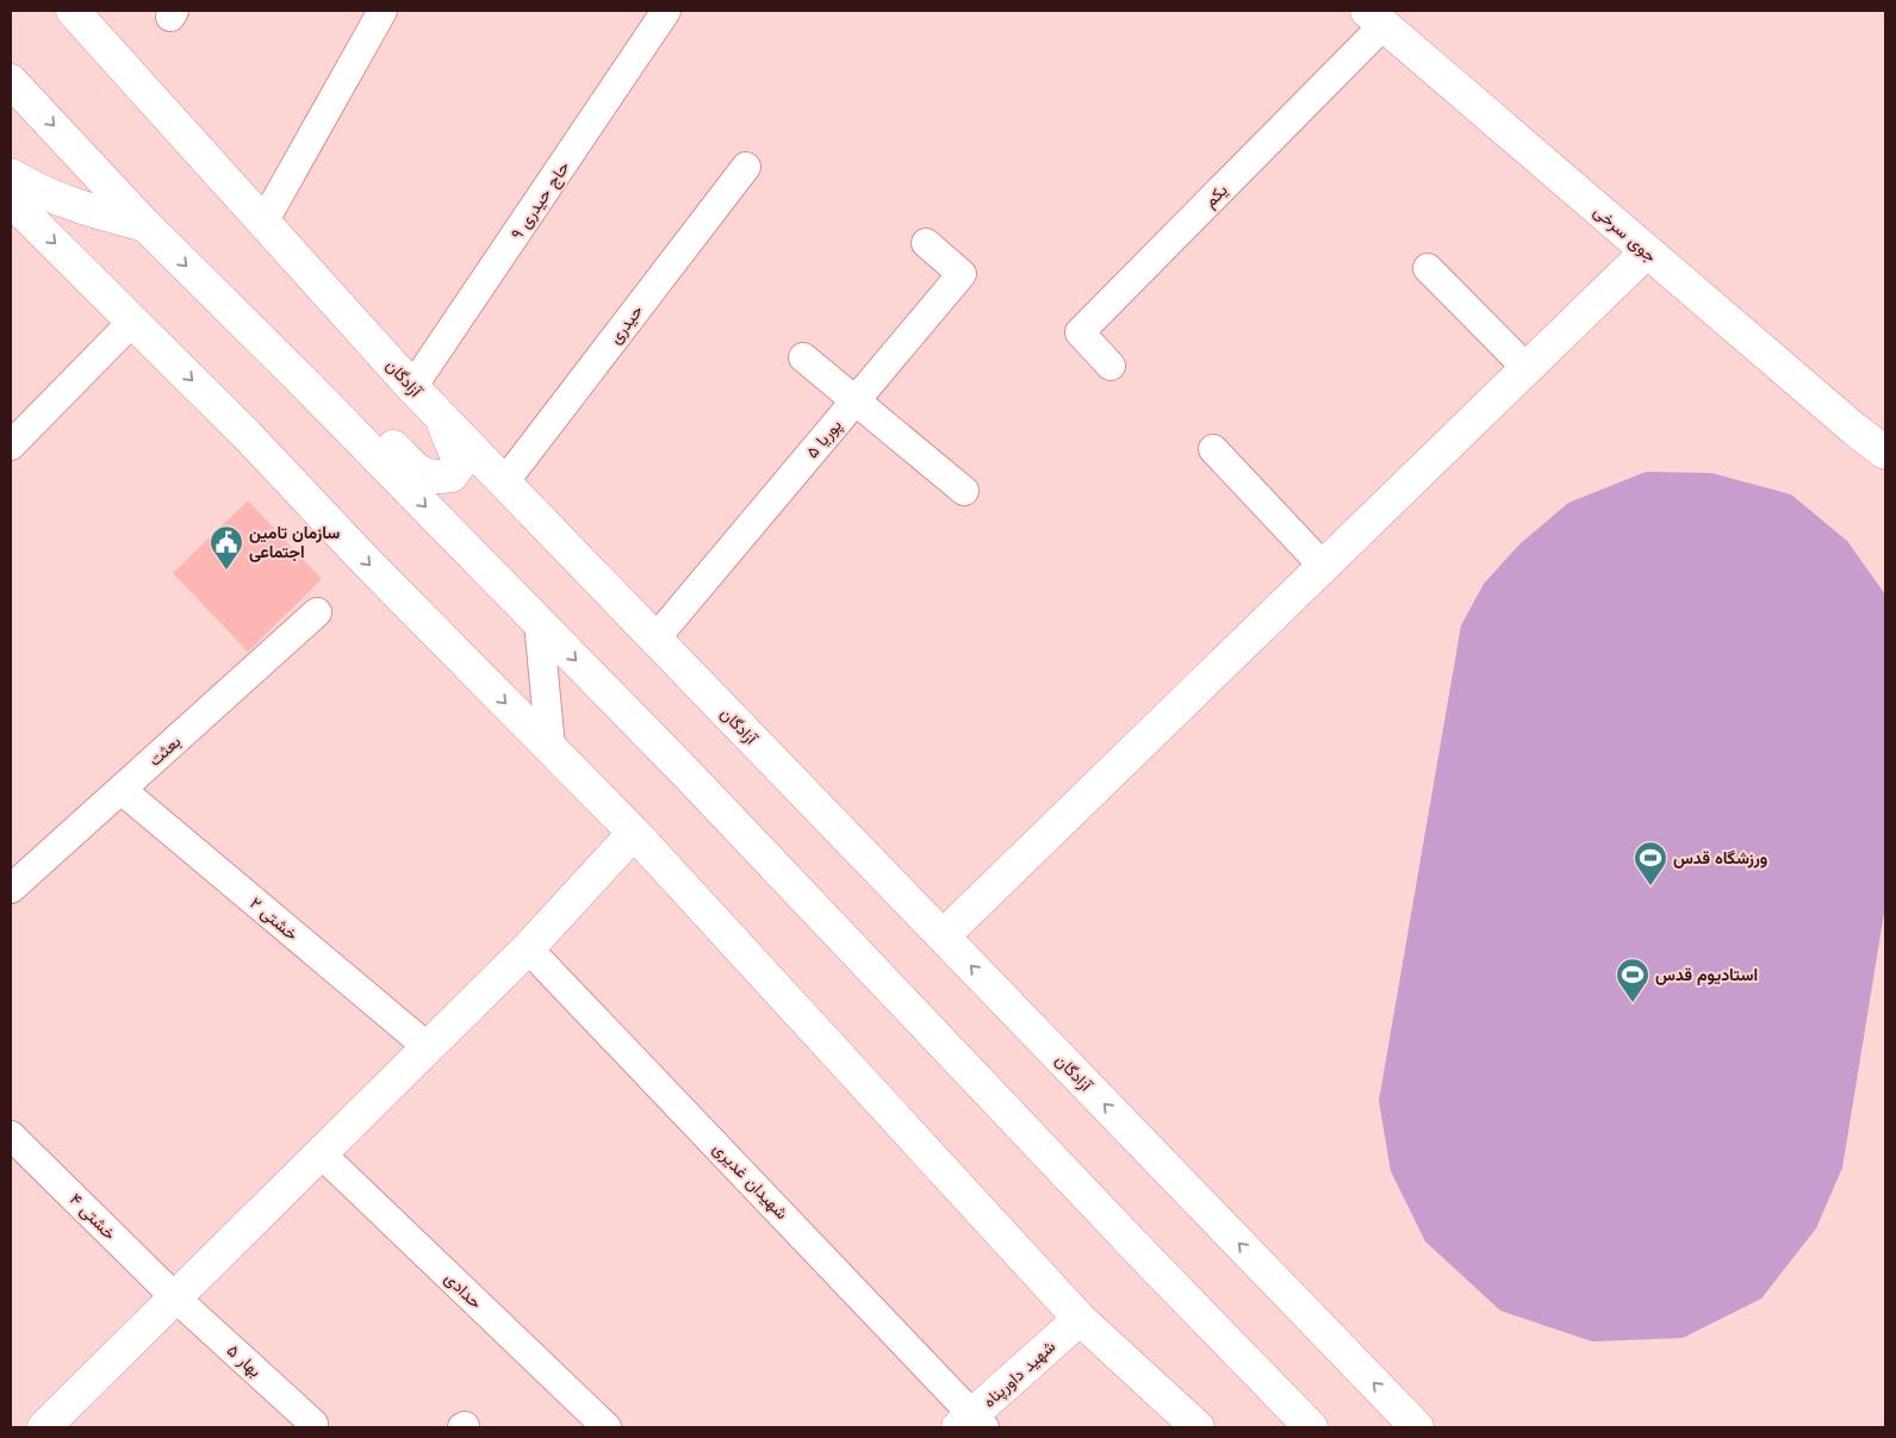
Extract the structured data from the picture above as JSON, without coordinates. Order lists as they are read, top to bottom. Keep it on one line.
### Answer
{"streets":{"street":["یکم","حاج حیدری ۹","جوی سرخی","حیدری","آزادگان","پوریا ۵","بعثت","خشتی ۲","شهیدان غدیری","خشتی ۴","حدادی","بهار ۵","شهید داورپناه"]},"crossings":[["یکم","جوی سرخی"],["حاج حیدری ۹","آزادگان"],["حیدری","آزادگان"],["آزادگان","پوریا ۵"],["بعثت","خشتی ۲"],["شهیدان غدیری","شهید داورپناه"],["خشتی ۴","بهار ۵"]],"places":{"public building":["سازمان تامین اجتماعی"],"sports":["ورزشگاه قدس","استادیوم قدس"]}}
